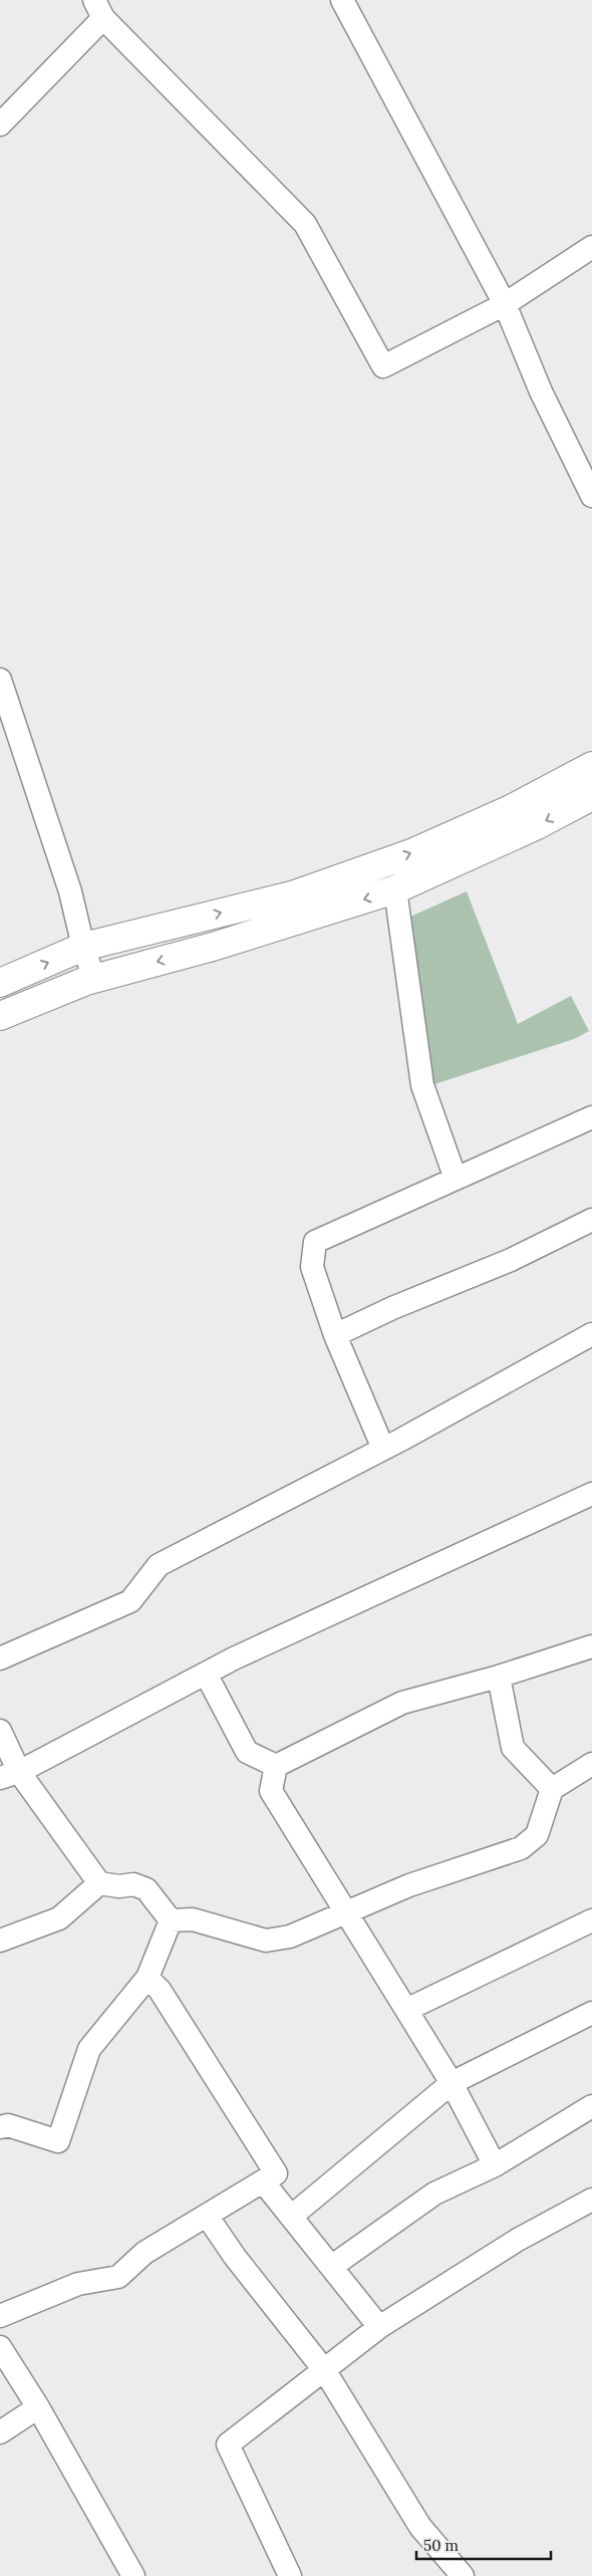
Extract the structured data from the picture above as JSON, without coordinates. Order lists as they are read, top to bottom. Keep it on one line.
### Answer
{"scale_bar":"50 m"}
